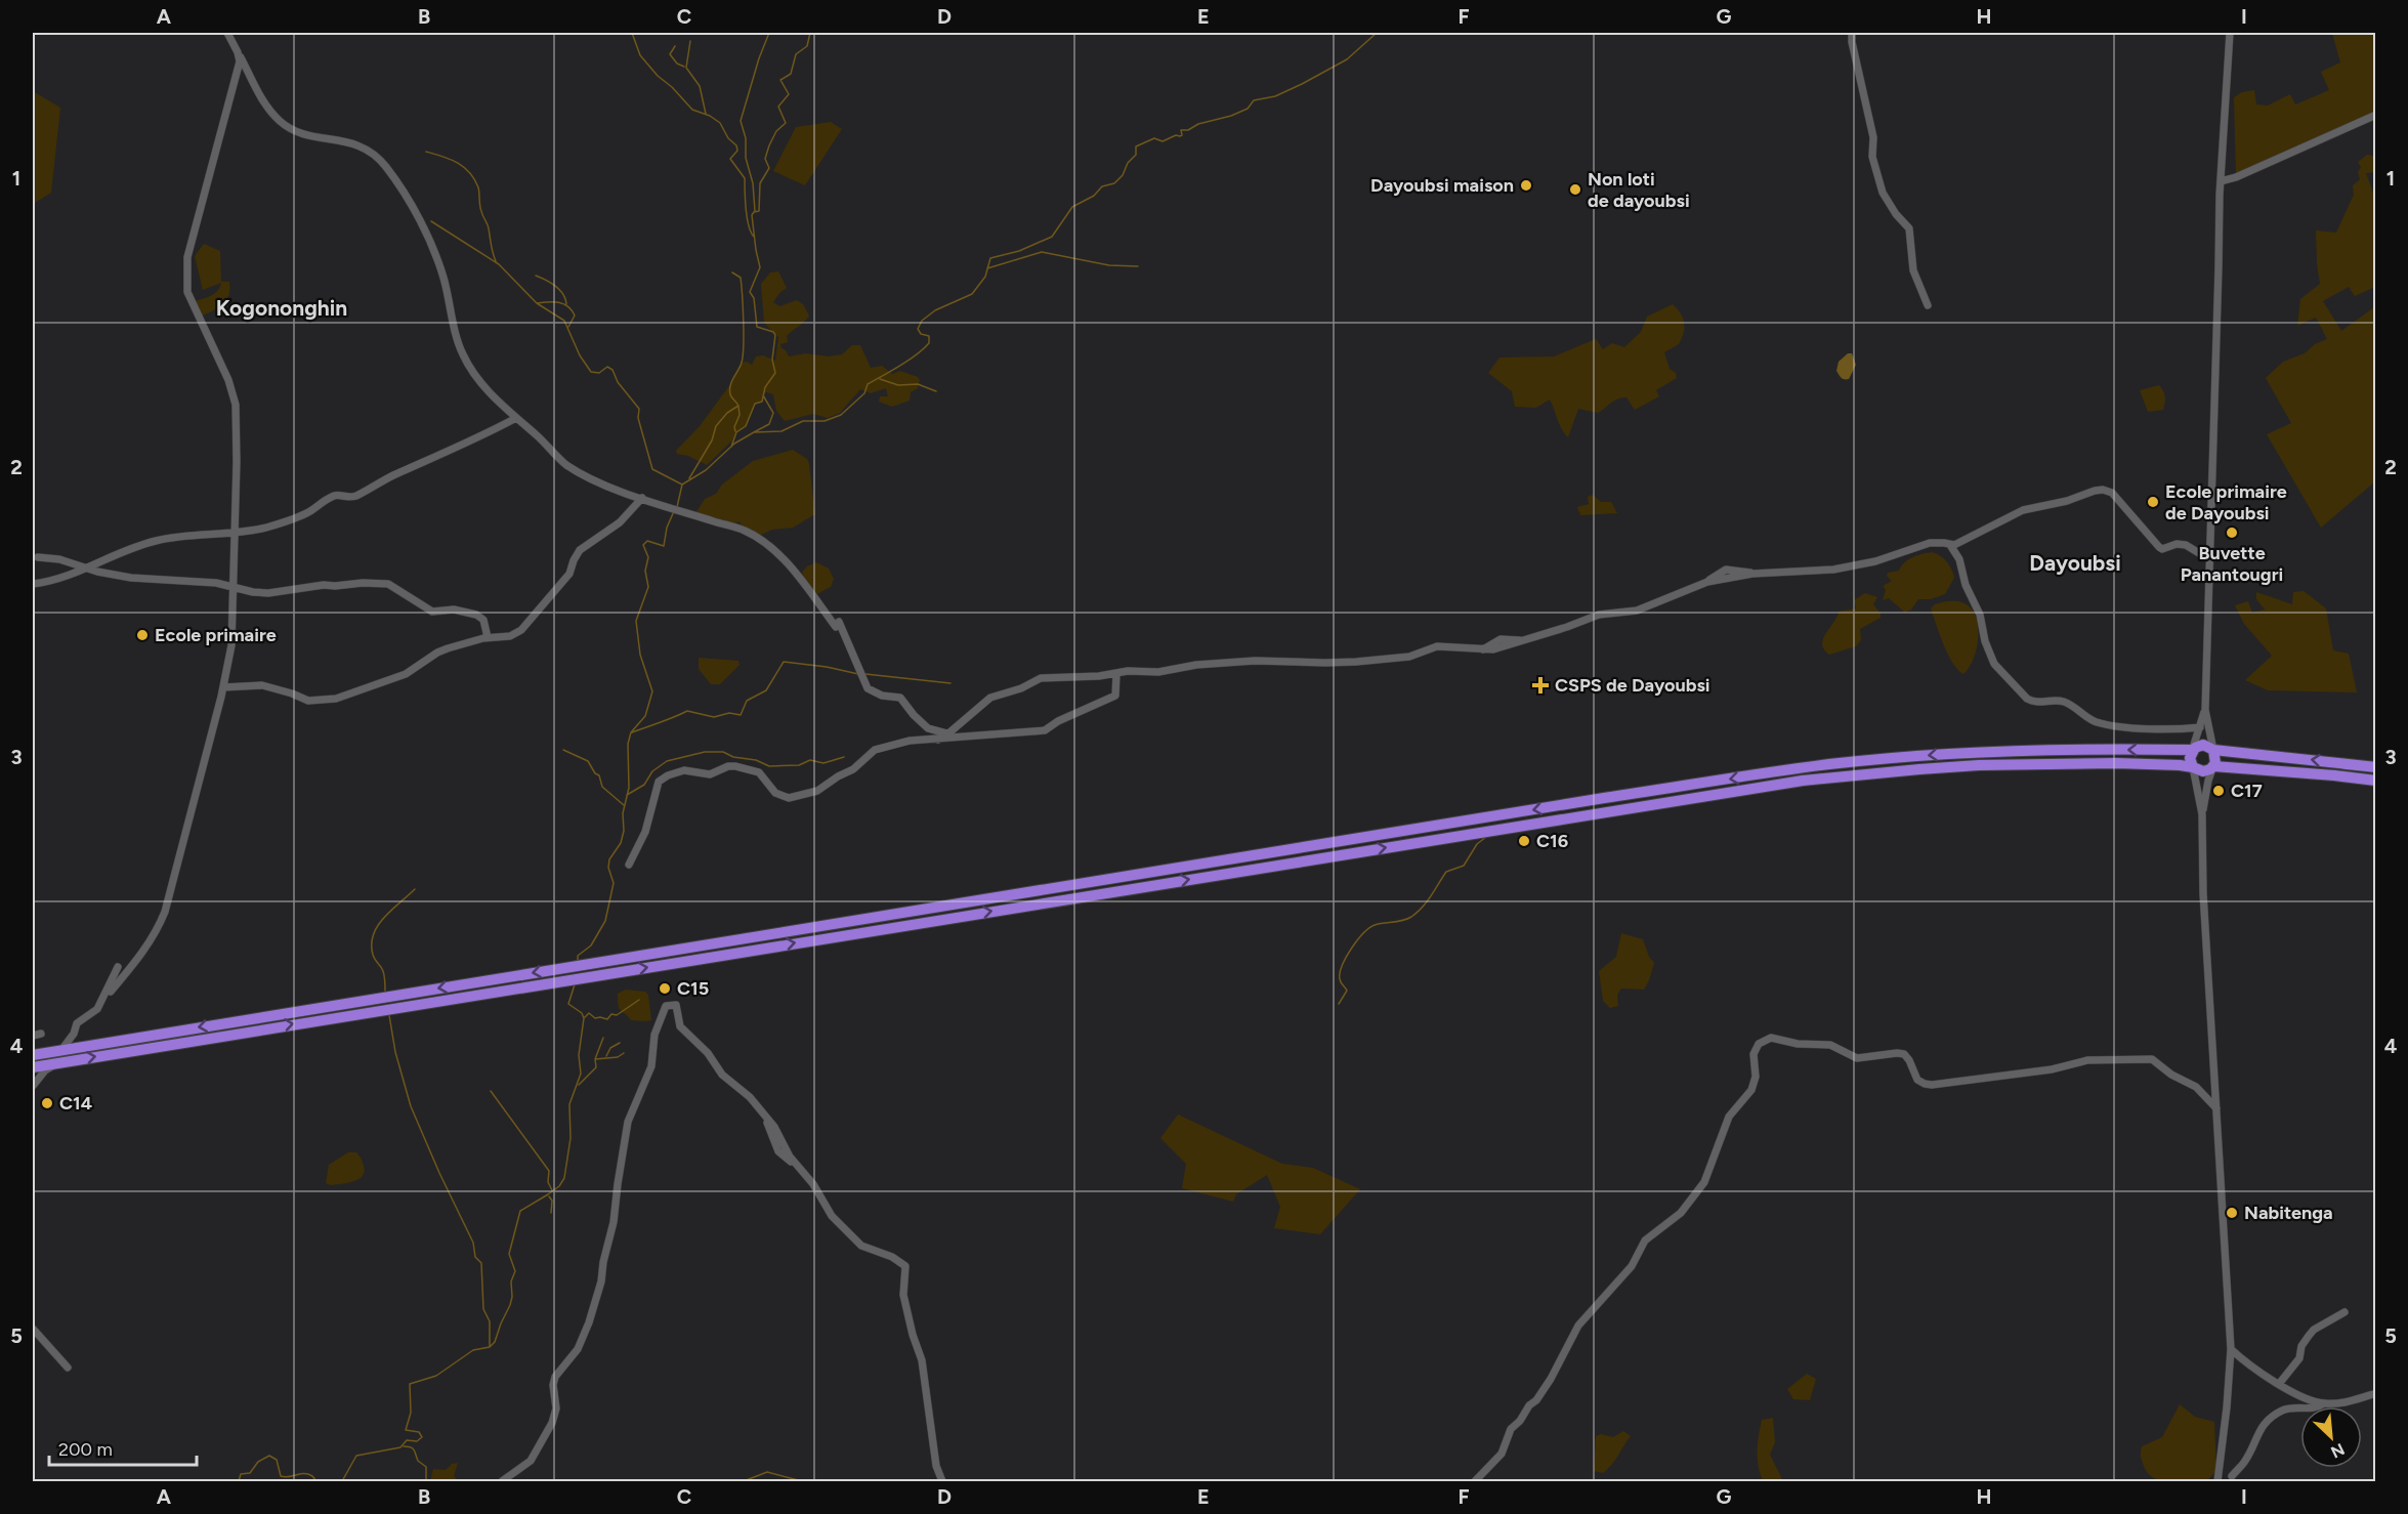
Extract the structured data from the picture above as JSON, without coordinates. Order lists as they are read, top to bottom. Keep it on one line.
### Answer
{"districts":["Kogononghin","Dayoubsi"],"places":{"other":["Dayoubsi maison","Non loti de dayoubsi","Ecole primaire de Dayoubsi","Buvette Panantougri","Ecole primaire","C17","C16","C15","C14","Nabitenga"],"health":["CSPS de Dayoubsi"]},"scale_bar":"200 m","north":"bottom right","grid":{"columns":["A","B","C","D","E","F","G","H","I"],"rows":["1","2","3","4","5"]}}
